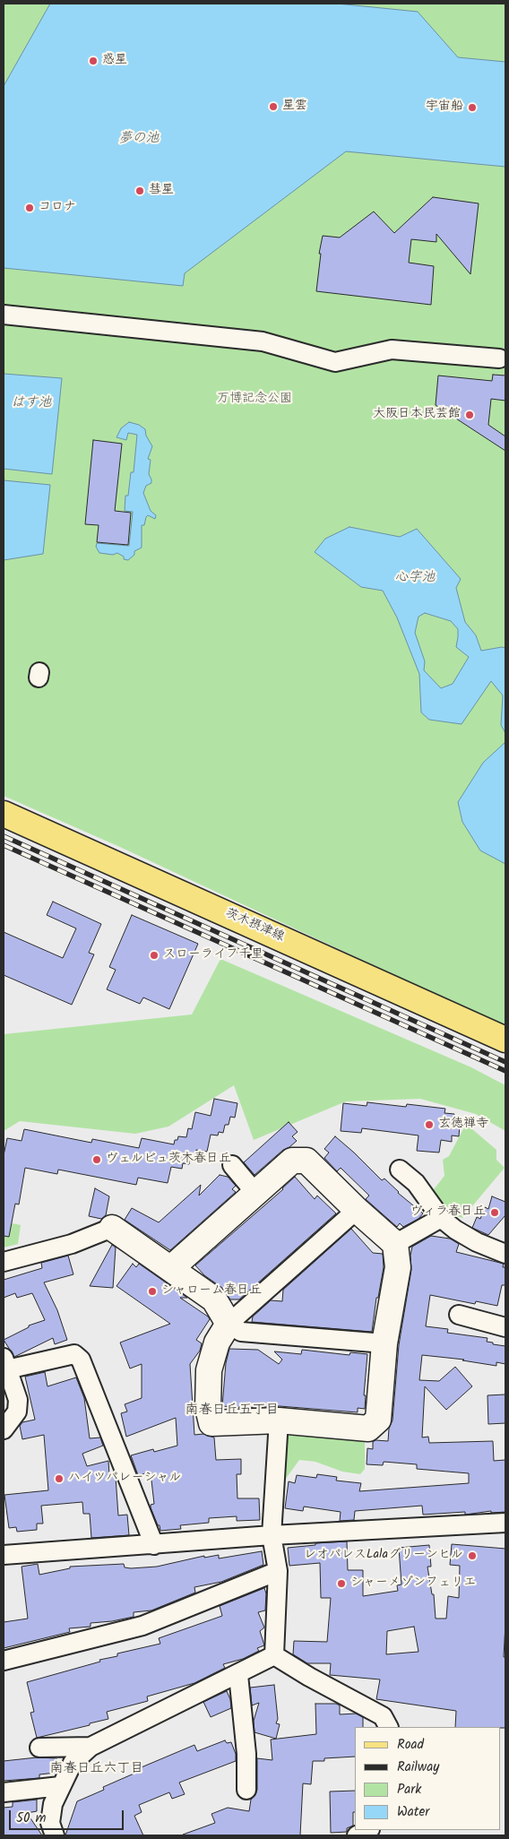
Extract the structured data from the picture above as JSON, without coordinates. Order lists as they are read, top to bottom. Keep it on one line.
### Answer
{"streets":{"main road":["茨木摂津線"]},"districts":["南春日丘五丁目","南春日丘六丁目"],"water":["夢の池","はす池","心字池"],"parks":["万博記念公園"],"places":["惑星","星雲","宇宙船","彗星","コロナ","大阪日本民芸館","スローライフ千里","玄徳禅寺","ヴェルビュ茨木春日丘","ヴィラ春日丘","シャローム春日丘","ハイツパレーシャル","レオパレスLalaグリーンヒル","シャーメゾンフェリエ"],"legend":["Road","Railway","Park","Water"],"scale_bar":"50 m"}
